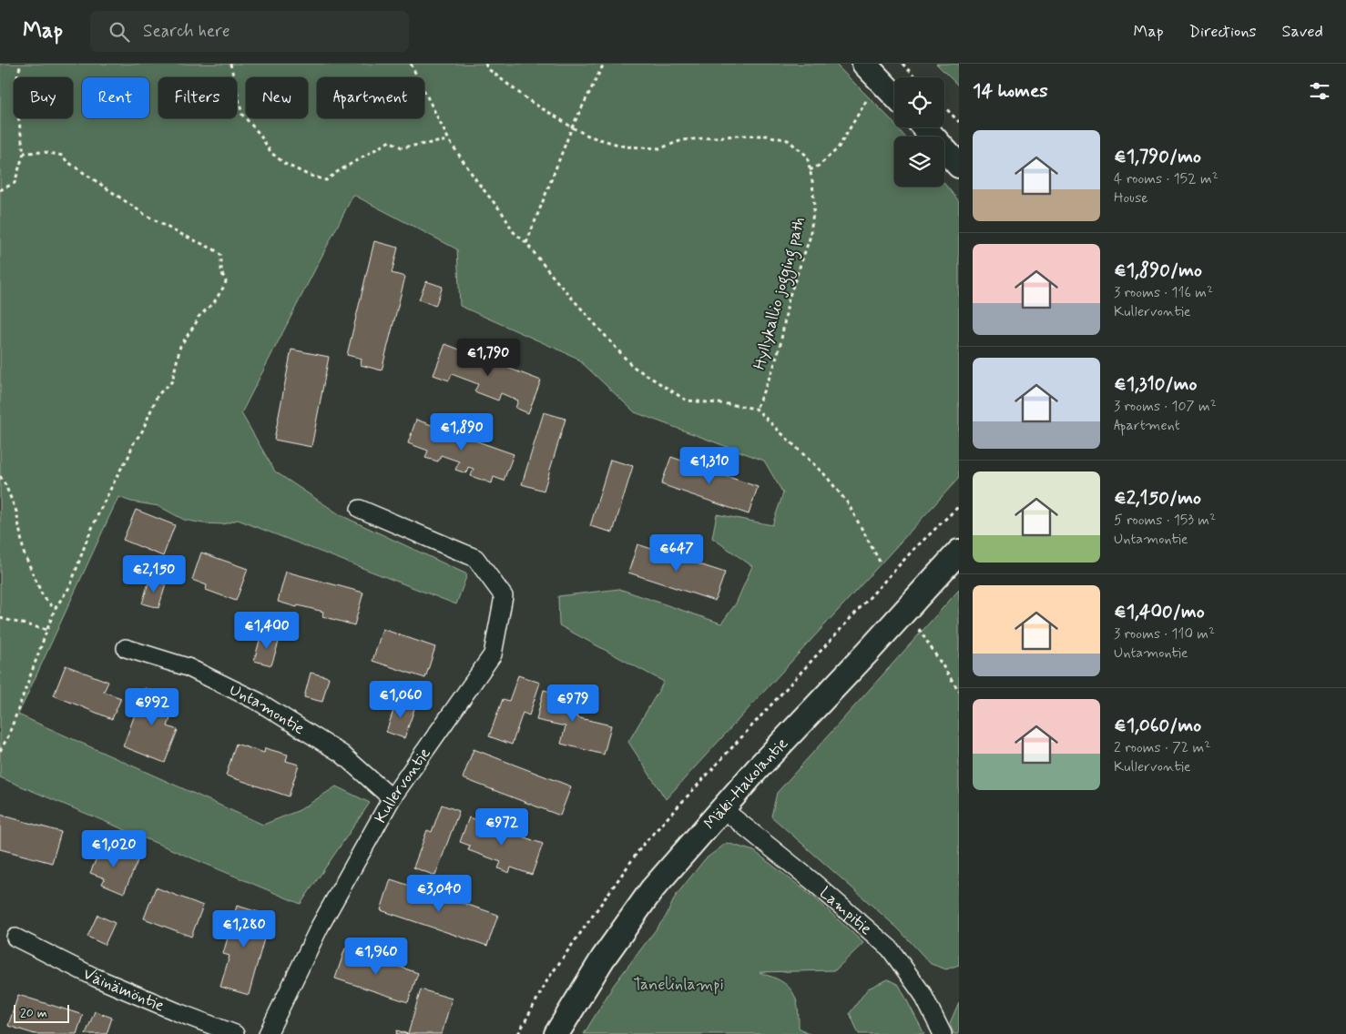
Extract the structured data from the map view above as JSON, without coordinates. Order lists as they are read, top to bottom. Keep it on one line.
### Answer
{"streets":{"street":["Untamontie","Mäki-Hakolantie","Kullervontie","Lampitie","Väinämöntie"],"path":["Hyllykallio jogging path"]},"crossings":[["Untamontie","Kullervontie"],["Mäki-Hakolantie","Lampitie"]],"parks":["Tanelinlampi"],"scale_bar":"20 m","page":{"header":"Map","search":"Search here","nav":["Map","Directions","Saved"],"heading":"14 homes","chip":["Buy","Rent","Filters","New","Apartment"],"list":[{"name":"€1,790/mo","note":"4 rooms · 152 m² · House"},{"name":"€1,890/mo","note":"3 rooms · 116 m² · Kullervontie"},{"name":"€1,310/mo","note":"3 rooms · 107 m² · Apartment"},{"name":"€2,150/mo","note":"5 rooms · 153 m² · Untamontie"},{"name":"€1,400/mo","note":"3 rooms · 110 m² · Untamontie"},{"name":"€1,060/mo","note":"2 rooms · 72 m² · Kullervontie"}],"price":["€1,790","€1,890","€1,310","€647","€2,150","€1,400","€1,060","€979","€992","€972","€1,020","€3,040","€1,280","€1,960"],"scale":"20 m"}}
